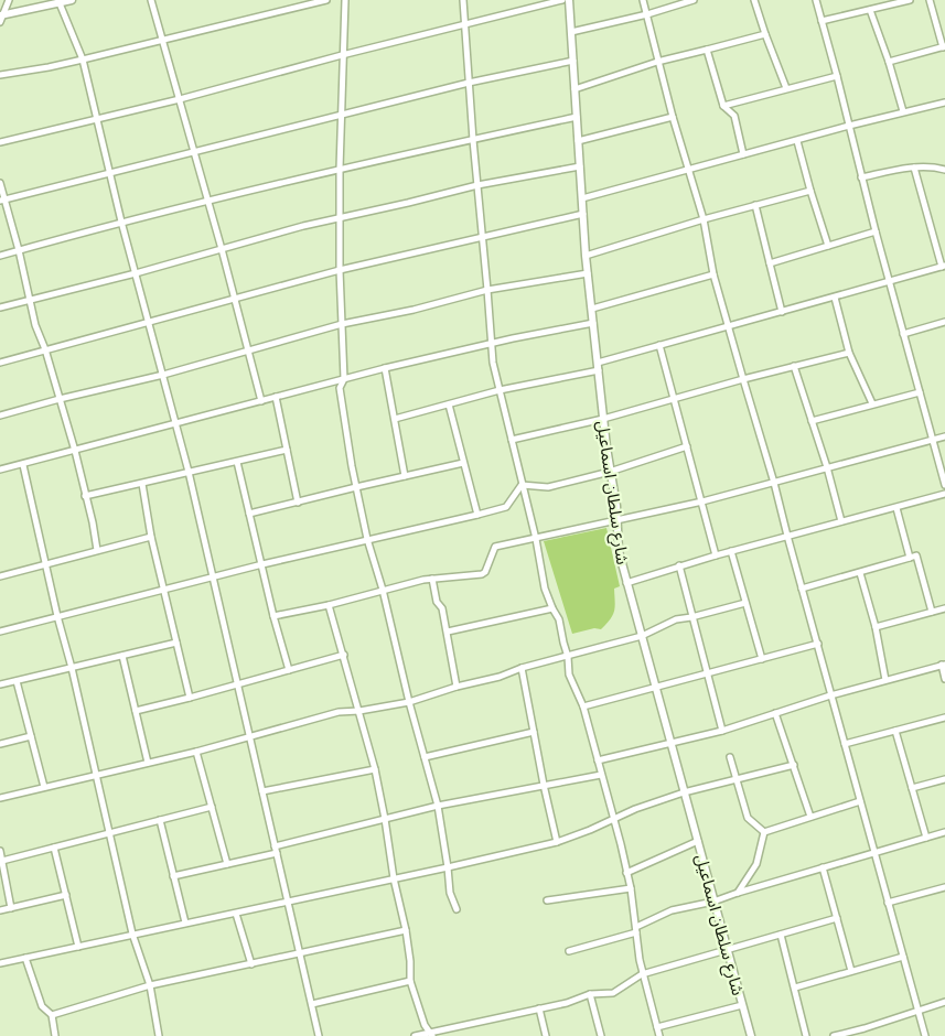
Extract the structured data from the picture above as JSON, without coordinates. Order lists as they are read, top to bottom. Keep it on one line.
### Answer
{"streets":{"street":["شارع سلطان اسماعيل"]}}
